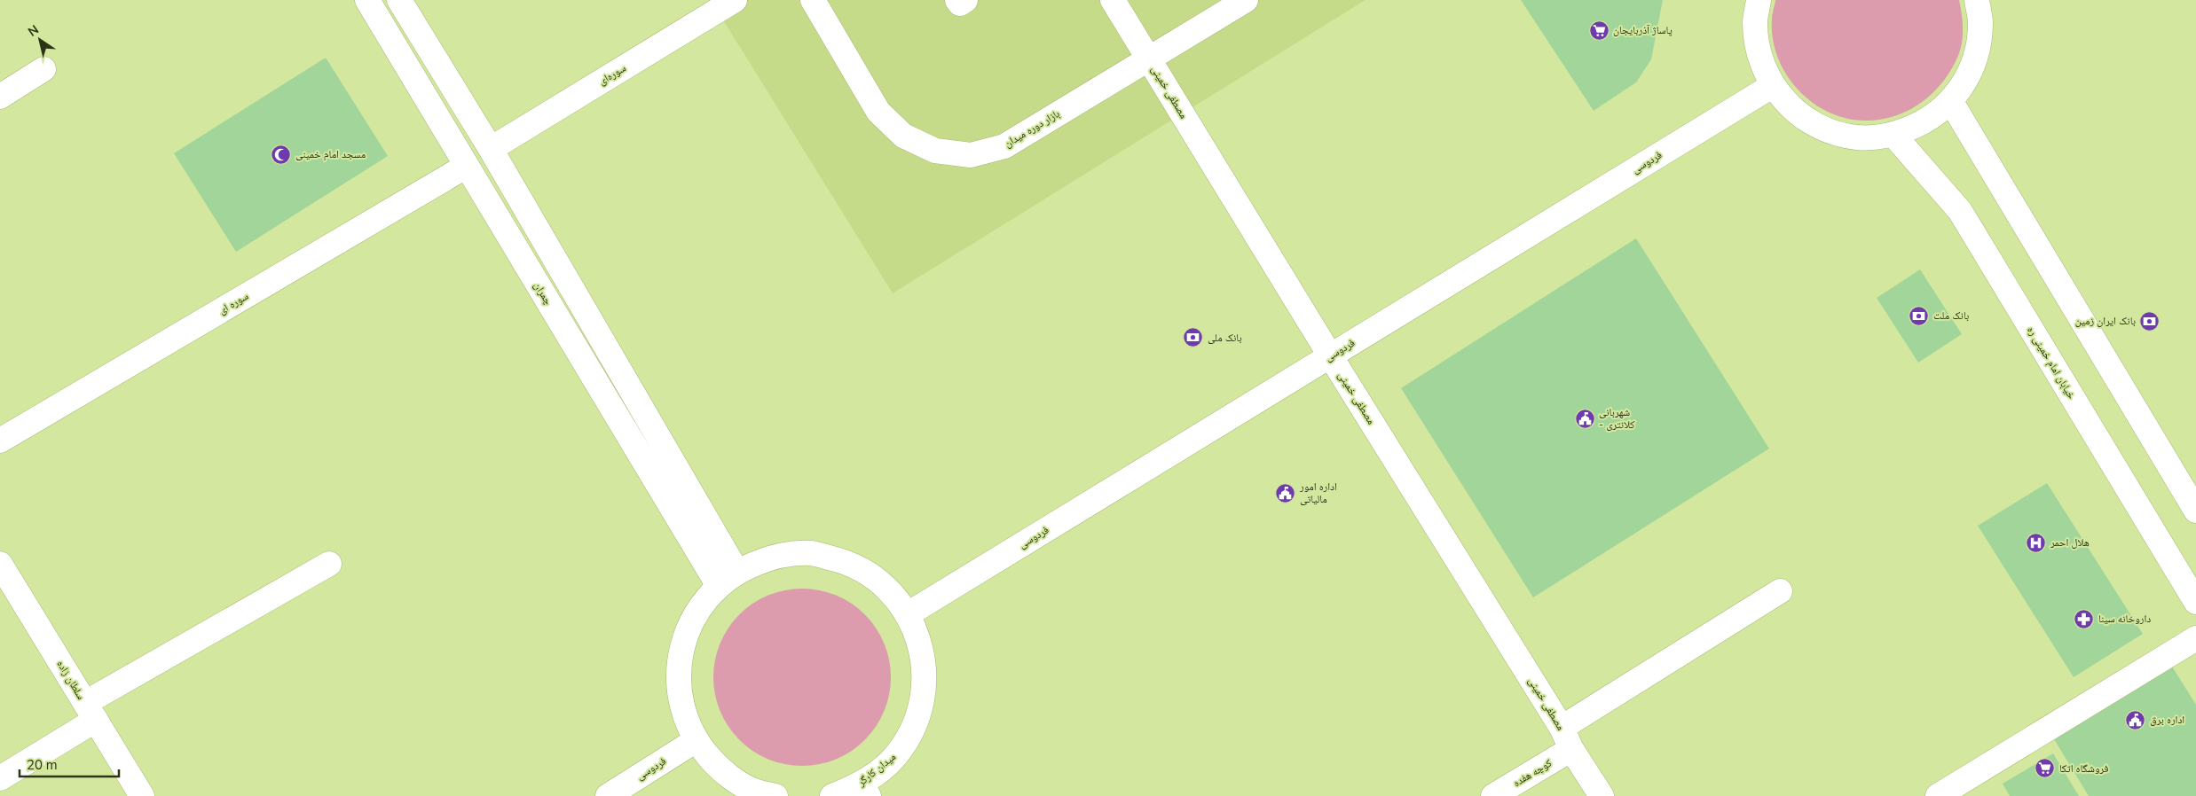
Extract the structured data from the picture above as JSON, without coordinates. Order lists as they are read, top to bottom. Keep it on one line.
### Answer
{"streets":{"main road":["سوره‌ای","مصطفی خمینی","بازار دوره میدان","فردوسی","چمران","سوره ای","خیابان امام خمینی ره","سلطان زاده","میدان کارگر","کوچه هفده"]},"crossings":[["مصطفی خمینی","بازار دوره میدان"],["مصطفی خمینی","فردوسی"],["مصطفی خمینی","کوچه هفده"],["فردوسی","میدان کارگر"],["چمران","سوره ای"],["چمران","میدان کارگر"]],"places":{"supermarket":["پاساژ آذربایجان","فروشگاه اتکا"],"mosque":["مسجد امام خمینی"],"bank":["بانک ملت","بانک ایران زمین","بانک ملی"],"public building":["شهربانی - کلانتری","اداره امور مالیاتی","اداره برق"],"hospital":["هلال احمر"],"pharmacy":["داروخانه سینا"]},"scale_bar":"20 m","north":"top left"}
